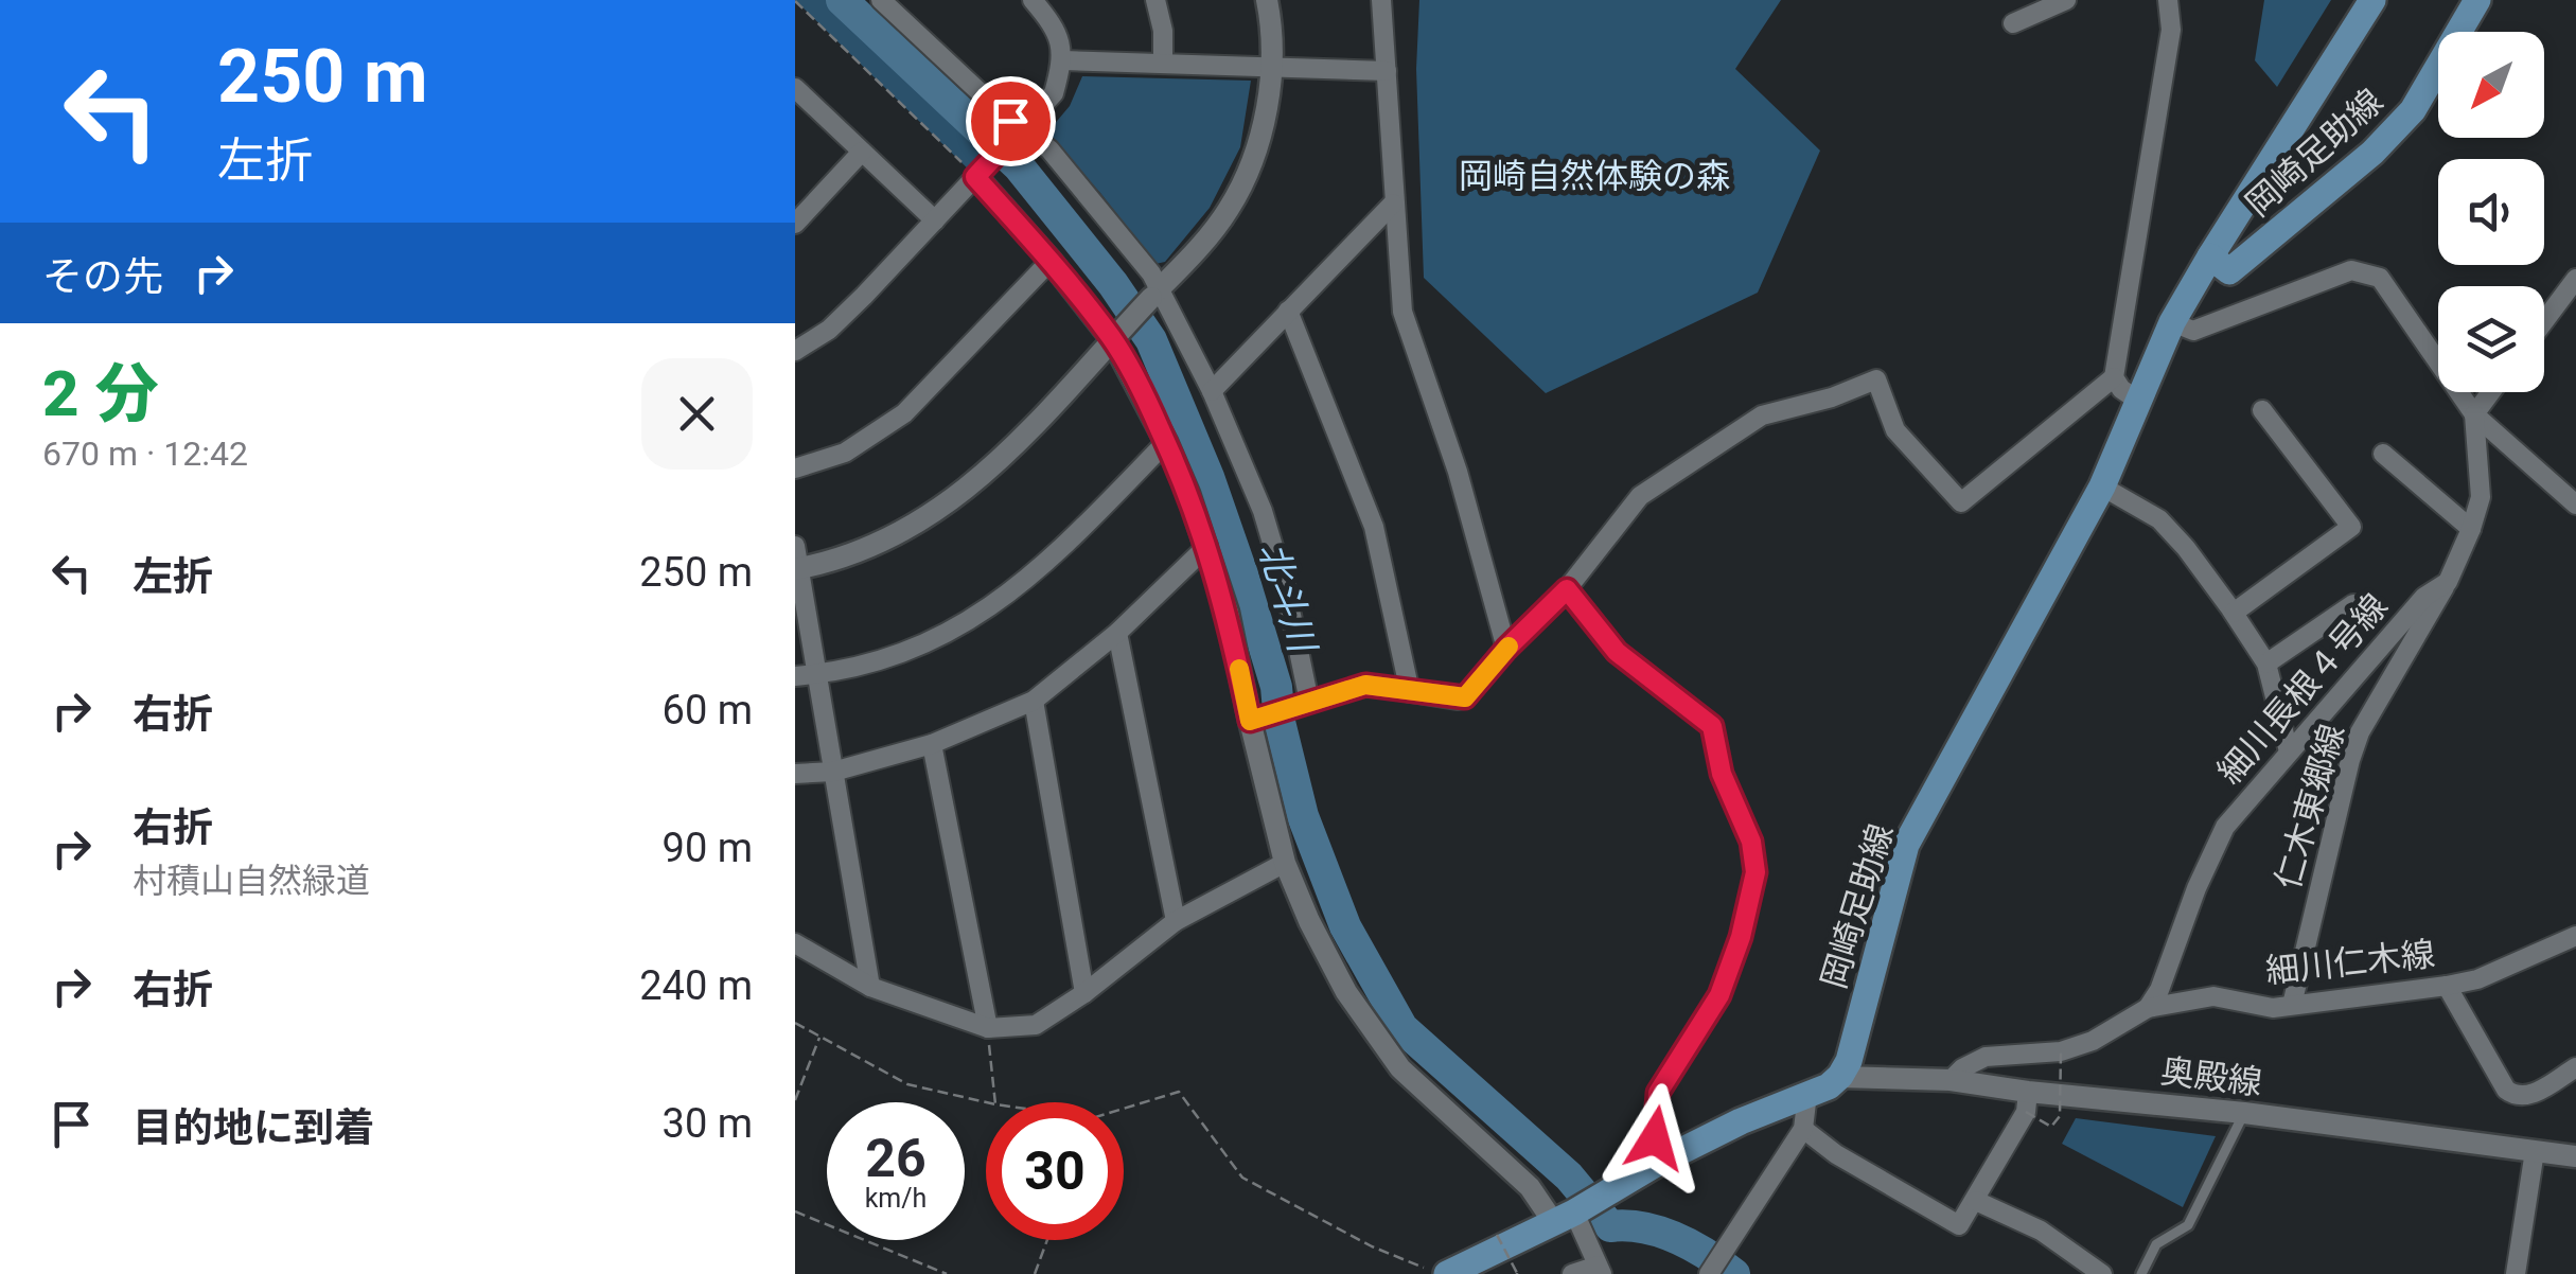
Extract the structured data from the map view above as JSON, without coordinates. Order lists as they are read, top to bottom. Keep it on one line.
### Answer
{"streets":{"main road":["岡崎足助線"],"street":["細川長根４号線","仁木東郷線","細川仁木線","奥殿線"]},"crossings":[["岡崎足助線","奥殿線"],["細川長根４号線","仁木東郷線"],["細川長根４号線","細川仁木線"],["仁木東郷線","細川仁木線"],["細川仁木線","奥殿線"]],"water":["北斗川"],"parks":["岡崎自然体験の森"],"north":"bottom left","page":{"turn":["250 m","左折"],"then":"その先","heading":["2 分","670 m · 12:42"],"list":[{"name":"左折","value":"250 m"},{"name":"右折","value":"60 m"},{"name":"右折","note":"村積山自然緑道","value":"90 m"},{"name":"右折","value":"240 m"},{"name":"目的地に到着","value":"30 m"}],"speed":"26 km/h","limit":"30"}}
